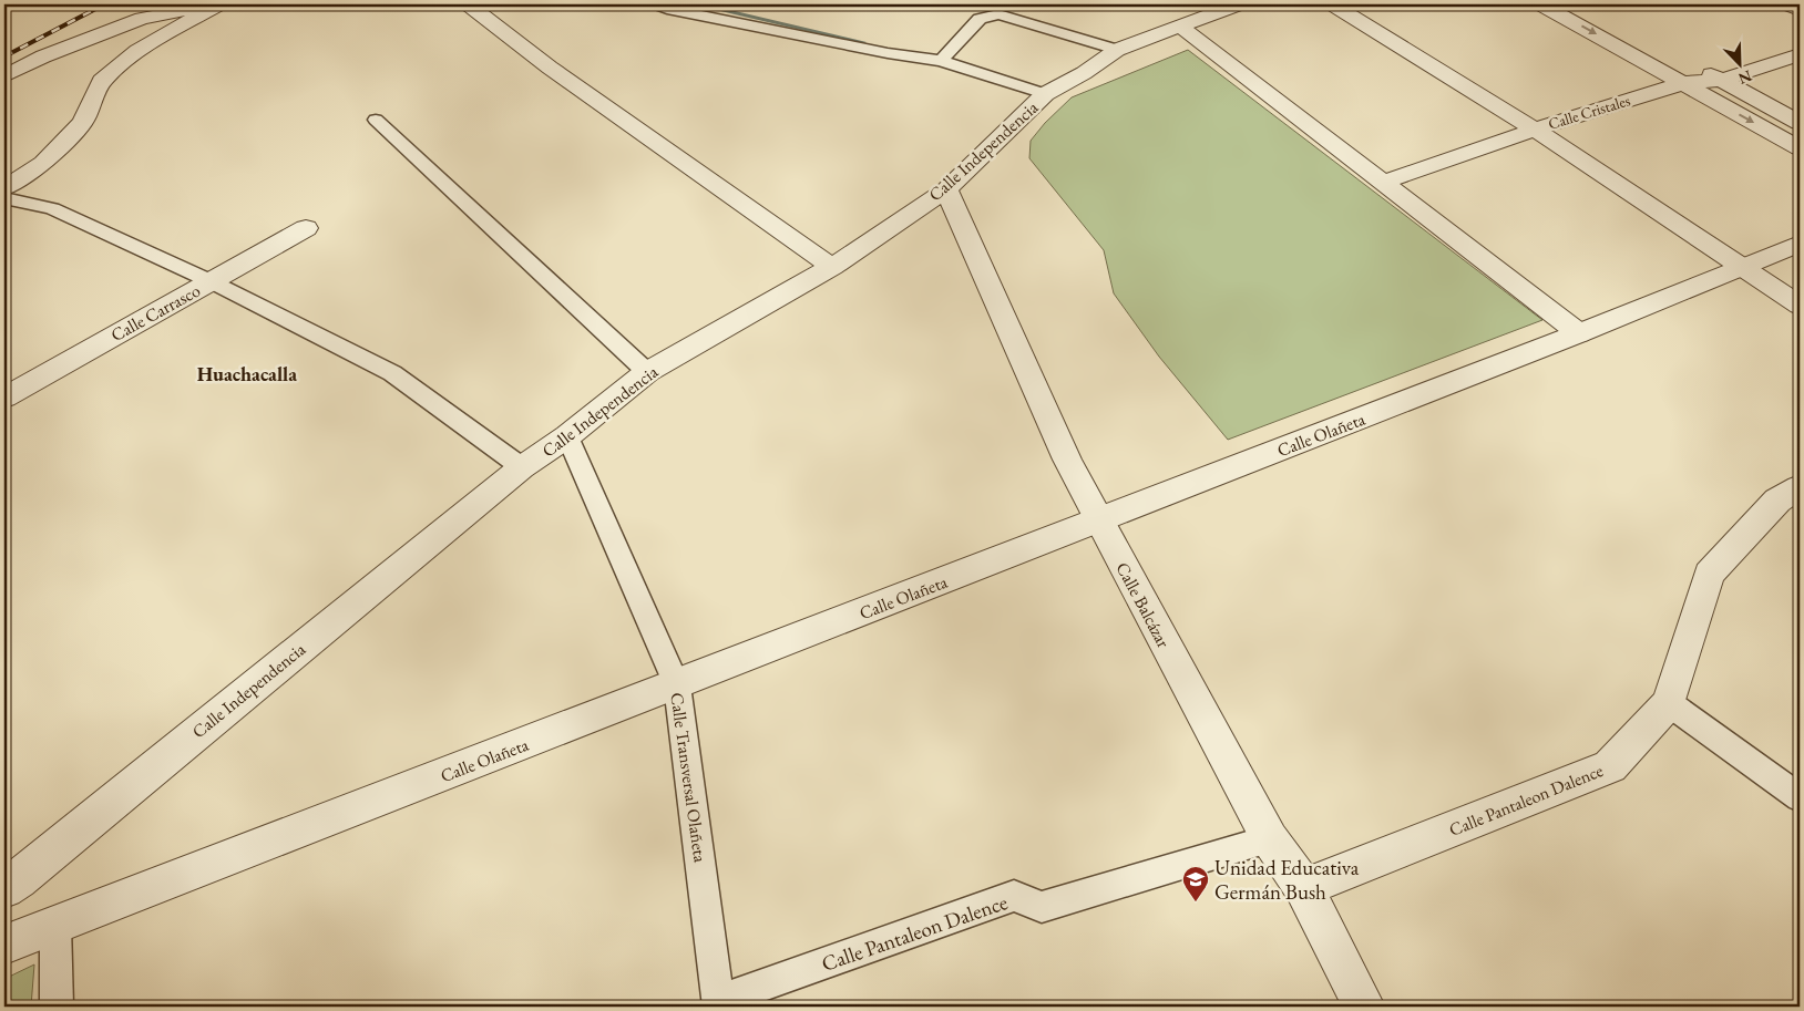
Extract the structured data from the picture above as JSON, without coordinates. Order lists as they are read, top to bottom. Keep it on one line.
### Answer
{"streets":{"street":["Calle Cristales","Calle Independencia","Calle Carrasco","Calle Olañeta","Calle Balcázar","Calle Pantaleon Dalence"],"lane":["Calle Transversal Olañeta"]},"crossings":[["Calle Independencia","Calle Balcázar"],["Calle Independencia","Calle Transversal Olañeta"],["Calle Olañeta","Calle Balcázar"],["Calle Olañeta","Calle Transversal Olañeta"],["Calle Balcázar","Calle Pantaleon Dalence"],["Calle Transversal Olañeta","Calle Pantaleon Dalence"]],"districts":["Huachacalla"],"places":{"school or university":["Unidad Educativa Germán Bush"]},"north":"bottom right"}
